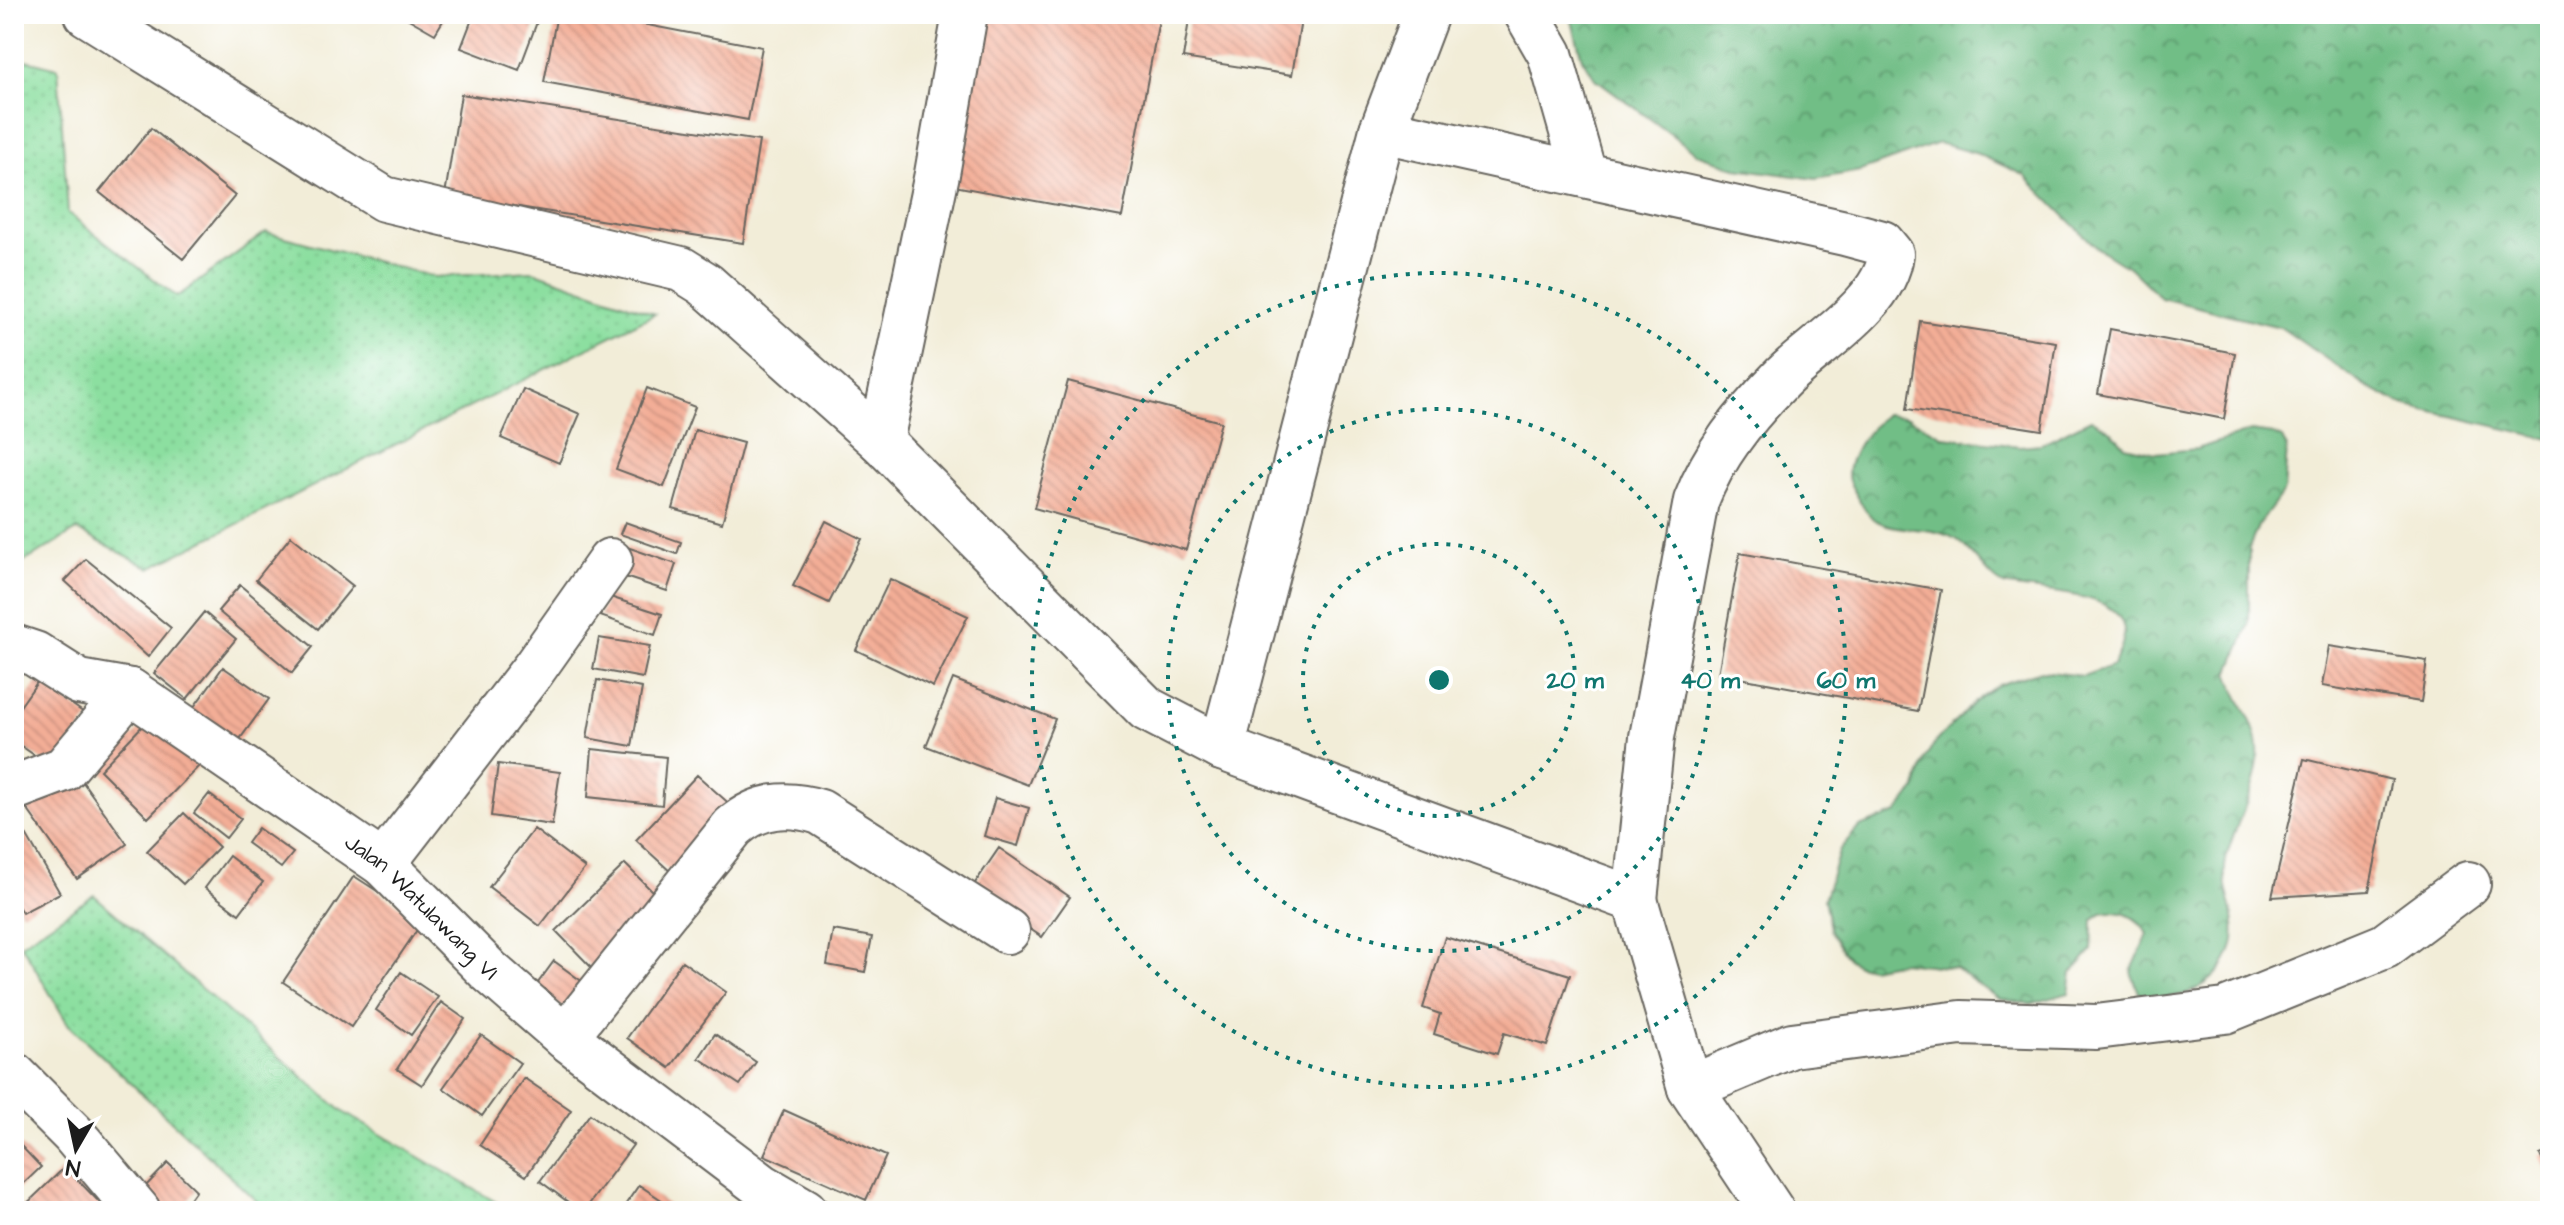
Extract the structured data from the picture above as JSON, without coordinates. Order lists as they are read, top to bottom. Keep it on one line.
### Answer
{"streets":{"street":["Jalan Watulawang VI"]},"north":"bottom","rings":["20 m","40 m","60 m"]}
